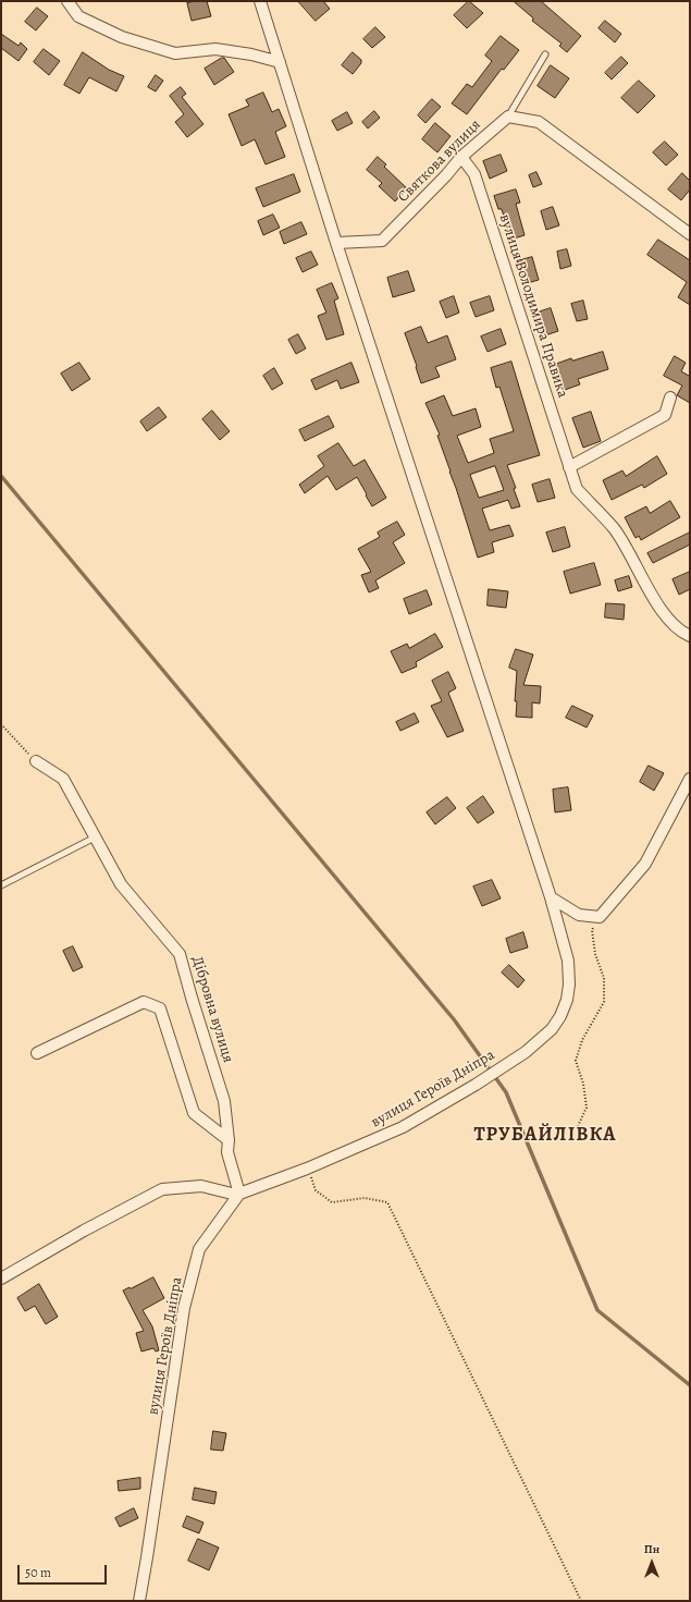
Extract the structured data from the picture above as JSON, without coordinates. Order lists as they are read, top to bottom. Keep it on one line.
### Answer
{"streets":{"street":["Святкова вулиця","вулиця Володимира Правика","Дібровна вулиця","вулиця Героїв Дніпра"]},"crossings":[["Святкова вулиця","вулиця Володимира Правика"],["Святкова вулиця","вулиця Героїв Дніпра"],["Дібровна вулиця","вулиця Героїв Дніпра"]],"districts":["ТРУБАЙЛІВКА"],"scale_bar":"50 m","north":"top"}
